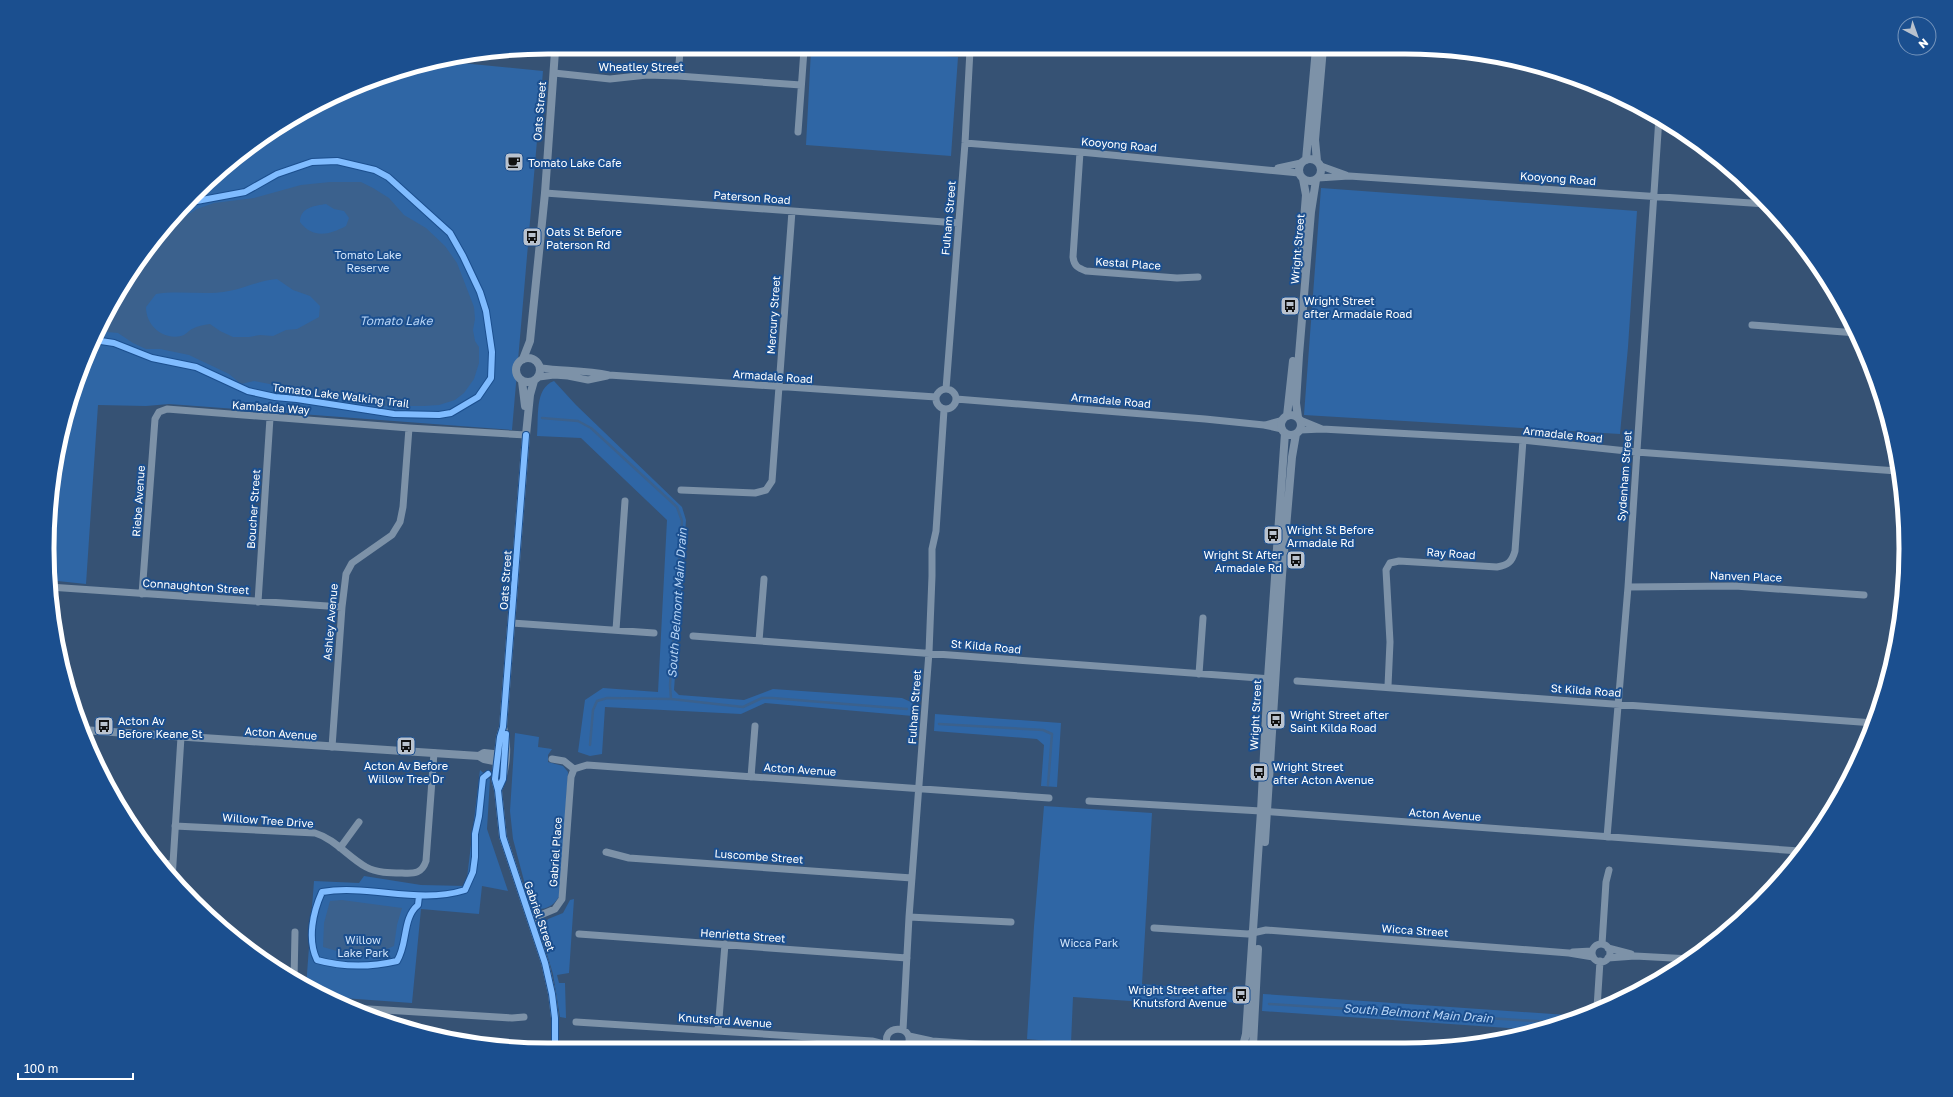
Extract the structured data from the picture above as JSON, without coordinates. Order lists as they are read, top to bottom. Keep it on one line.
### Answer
{"streets":{"street":["Wheatley Street","Oats Street","Kooyong Road","Paterson Road","Fulham Street","Wright Street","Kestal Place","Mercury Street","Armadale Road","Kambalda Way","Sydenham Street","Riebe Avenue","Boucher Street","Ray Road","Nanven Place","Connaughton Street","Ashley Avenue","St Kilda Road","Acton Avenue","Willow Tree Drive","Gabriel Place","Luscombe Street","Gabriel Street","Wicca Street","Henrietta Street","Knutsford Avenue"],"cycle path":["Tomato Lake Walking Trail"]},"crossings":[["Wheatley Street","Oats Street"],["Oats Street","Paterson Road"],["Oats Street","Armadale Road"],["Oats Street","Kambalda Way"],["Oats Street","Acton Avenue"],["Oats Street","Gabriel Street"],["Kooyong Road","Fulham Street"],["Kooyong Road","Wright Street"],["Kooyong Road","Kestal Place"],["Kooyong Road","Sydenham Street"],["Paterson Road","Fulham Street"],["Paterson Road","Mercury Street"],["Fulham Street","Armadale Road"],["Fulham Street","St Kilda Road"],["Fulham Street","Acton Avenue"],["Fulham Street","Luscombe Street"],["Fulham Street","Henrietta Street"],["Wright Street","Armadale Road"],["Wright Street","St Kilda Road"],["Wright Street","Acton Avenue"],["Wright Street","Wicca Street"],["Mercury Street","Armadale Road"],["Armadale Road","Sydenham Street"],["Armadale Road","Ray Road"],["Kambalda Way","Riebe Avenue"],["Kambalda Way","Boucher Street"],["Kambalda Way","Ashley Avenue"],["Sydenham Street","Nanven Place"],["Sydenham Street","St Kilda Road"],["Sydenham Street","Acton Avenue"],["Riebe Avenue","Connaughton Street"],["Boucher Street","Connaughton Street"],["Ray Road","St Kilda Road"],["Connaughton Street","Ashley Avenue"],["Ashley Avenue","Acton Avenue"],["Acton Avenue","Willow Tree Drive"],["Acton Avenue","Gabriel Place"],["Acton Avenue","Gabriel Street"],["Gabriel Place","Gabriel Street"]],"water":["Tomato Lake","South Belmont Main Drain"],"parks":["Tomato Lake Reserve","Willow Lake Park","Wicca Park"],"places":{"cafe":["Tomato Lake Cafe"],"bus stop":["Oats St Before Paterson Rd","Wright Street after Armadale Road","Wright St Before Armadale Rd","Wright St After Armadale Rd","Wright Street after Saint Kilda Road","Acton Av Before Keane St","Acton Av Before Willow Tree Dr","Wright Street after Acton Avenue","Wright Street after Knutsford Avenue"]},"scale_bar":"100 m","north":"bottom right"}
